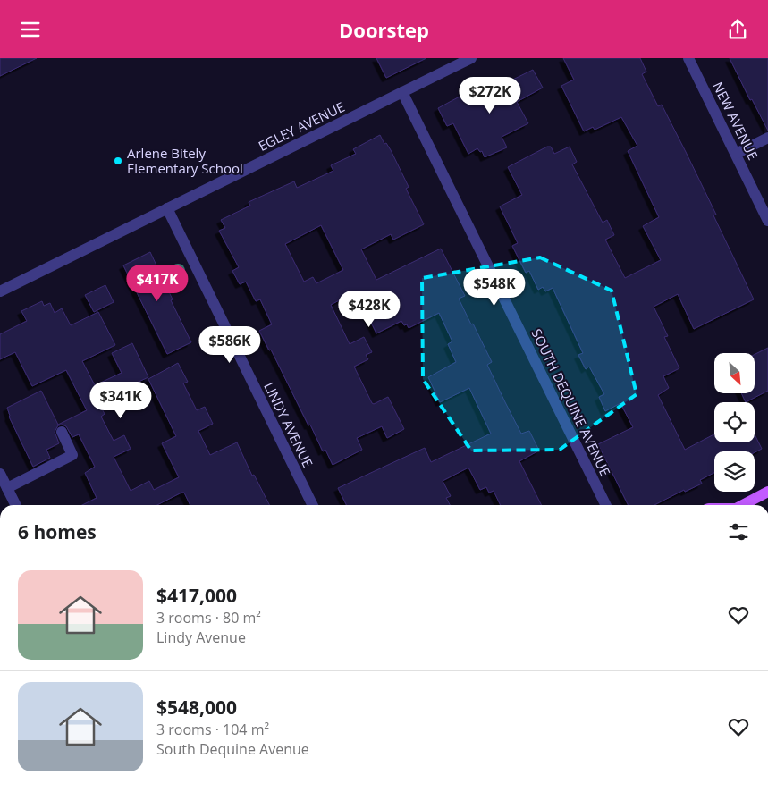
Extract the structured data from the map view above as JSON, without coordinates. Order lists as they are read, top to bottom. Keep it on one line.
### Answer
{"streets":{"street":["NEW AVENUE","EGLEY AVENUE","SOUTH DEQUINE AVENUE","LINDY AVENUE"]},"crossings":[["EGLEY AVENUE","SOUTH DEQUINE AVENUE"],["EGLEY AVENUE","LINDY AVENUE"]],"places":["Arlene Bitely Elementary School"],"north":"bottom right","page":{"header":"Doorstep","price":["$272K","$417K","$548K","$428K","$586K","$341K"],"heading":"6 homes","list":[{"name":"$417,000","note":"3 rooms · 80 m² · Lindy Avenue"},{"name":"$548,000","note":"3 rooms · 104 m² · South Dequine Avenue"}]}}
